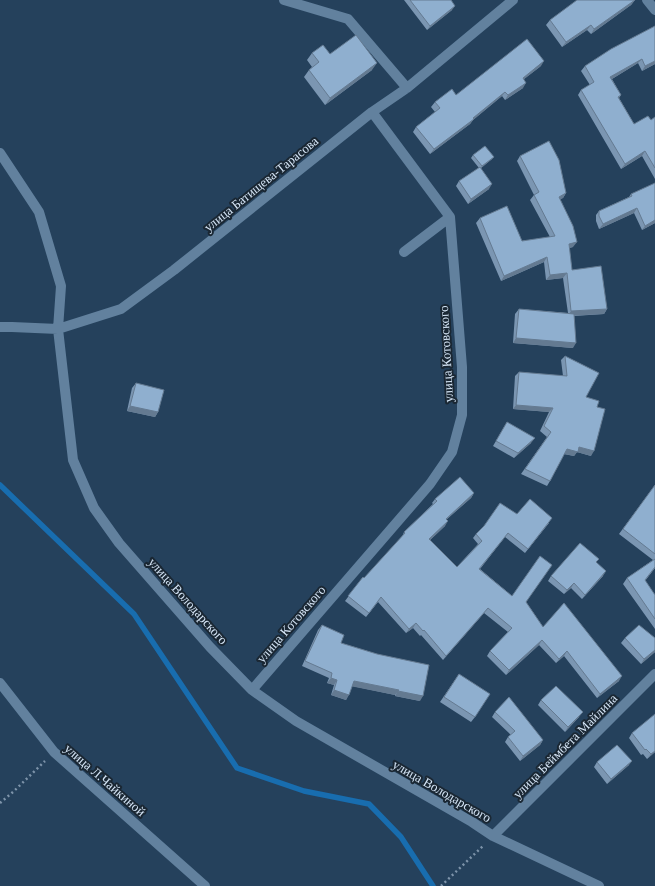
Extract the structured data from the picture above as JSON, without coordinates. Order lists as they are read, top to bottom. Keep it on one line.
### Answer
{"streets":{"street":["улица Батищева-Тарасова","улица Котовского","улица Володарского","улица Беймбета Майлина","улица Л.Чайкиной"]},"crossings":[["улица Батищева-Тарасова","улица Володарского"],["улица Котовского","улица Володарского"],["улица Володарского","улица Беймбета Майлина"]]}
